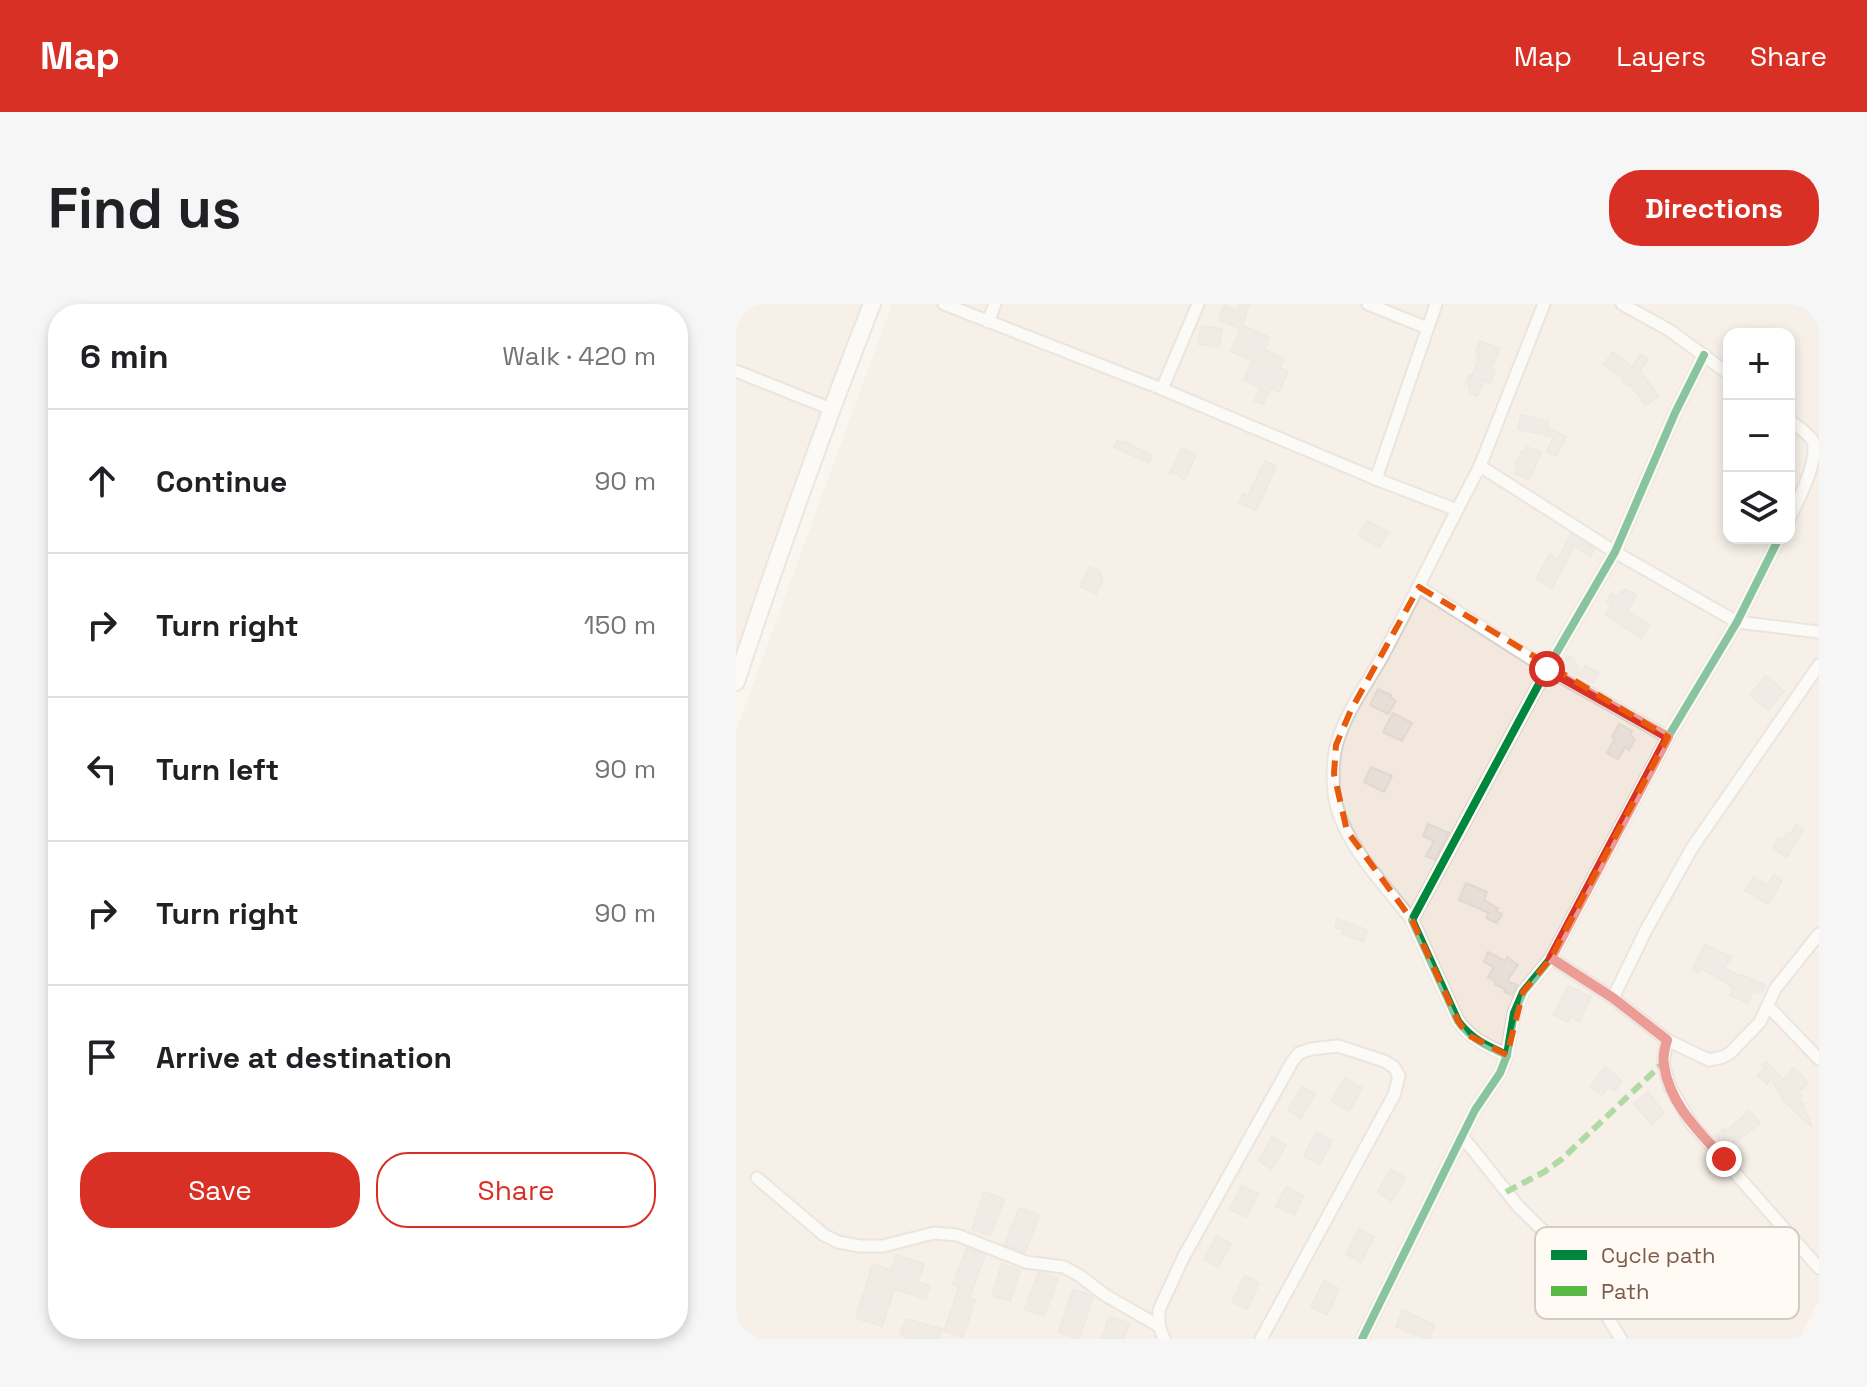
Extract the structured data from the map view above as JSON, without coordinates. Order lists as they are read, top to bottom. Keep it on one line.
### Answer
{"legend":["Cycle path","Path"],"page":{"header":"Map","nav":["Map","Layers","Share"],"buttons":["Directions",["Save","Share"]],"title":"Find us","heading":["6 min","Walk · 420 m"],"map_buttons":["+","−"],"list":[["Continue","90 m"],["Turn right","150 m"],["Turn left","90 m"],["Turn right","90 m"],"Arrive at destination"]}}
